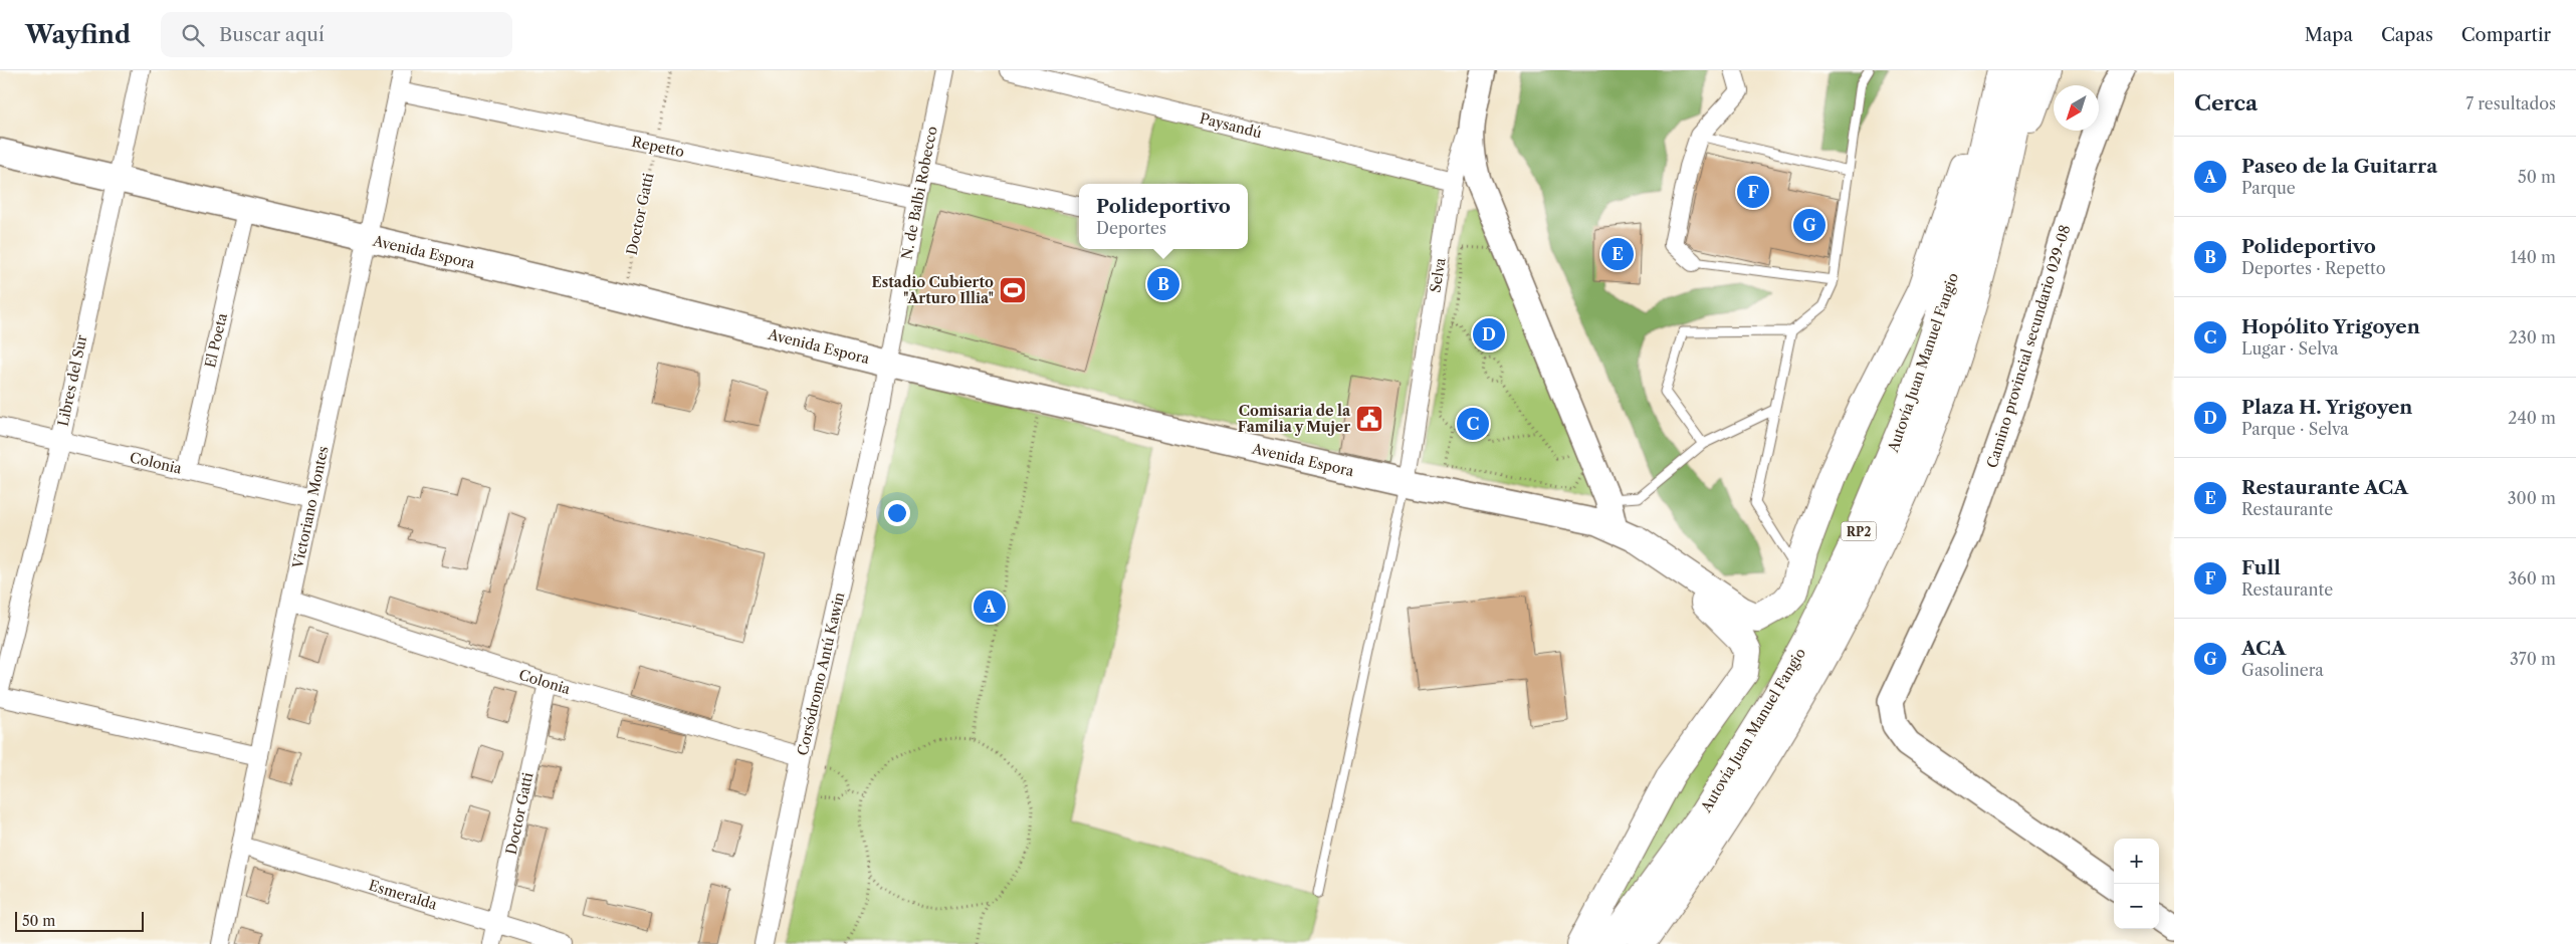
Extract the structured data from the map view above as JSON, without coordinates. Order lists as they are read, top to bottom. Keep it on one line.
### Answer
{"streets":{"highway":["Autovía Juan Manuel Fangio","RP2"],"main road":["Avenida Espora","Selva","Camino provincial secundario 029-08"],"street":["Paysandú","Repetto","N. de Balbi Robecco","Doctor Gatti","El Poeta","Libres del Sur","Colonia","Victoriano Montes","Corsódromo Antú Kawin","Esmeralda"]},"crossings":[["Paysandú","Selva"],["Repetto","N. de Balbi Robecco"],["Repetto","Doctor Gatti"],["Repetto","Victoriano Montes"],["N. de Balbi Robecco","Avenida Espora"],["N. de Balbi Robecco","Corsódromo Antú Kawin"],["Doctor Gatti","Avenida Espora"],["Doctor Gatti","Colonia"],["Doctor Gatti","Esmeralda"],["Avenida Espora","Selva"],["Avenida Espora","El Poeta"],["Avenida Espora","Libres del Sur"],["Avenida Espora","Victoriano Montes"],["El Poeta","Colonia"],["Libres del Sur","Colonia"],["Colonia","Victoriano Montes"],["Colonia","Corsódromo Antú Kawin"],["Victoriano Montes","Esmeralda"]],"places":{"sports":["Estadio Cubierto \"Arturo Illia\""],"public building":["Comisaria de la Familia y Mujer"]},"scale_bar":"50 m","north":"bottom left","page":{"header":"Wayfind","search":"Buscar aquí","nav":["Mapa","Capas","Compartir"],"heading":["Cerca","7 resultados"],"list":[{"mark":"A","name":"Paseo de la Guitarra","note":"Parque","value":"50 m"},{"mark":"B","name":"Polideportivo","note":"Deportes · Repetto","value":"140 m"},{"mark":"C","name":"Hopólito Yrigoyen","note":"Lugar · Selva","value":"230 m"},{"mark":"D","name":"Plaza H. Yrigoyen","note":"Parque · Selva","value":"240 m"},{"mark":"E","name":"Restaurante ACA","note":"Restaurante","value":"300 m"},{"mark":"F","name":"Full","note":"Restaurante","value":"360 m"},{"mark":"G","name":"ACA","note":"Gasolinera","value":"370 m"}],"pins":["F","G","E","B","D","C","A"],"popup":["Polideportivo","Deportes"],"map_buttons":["+","−"],"scale":"50 m"}}
